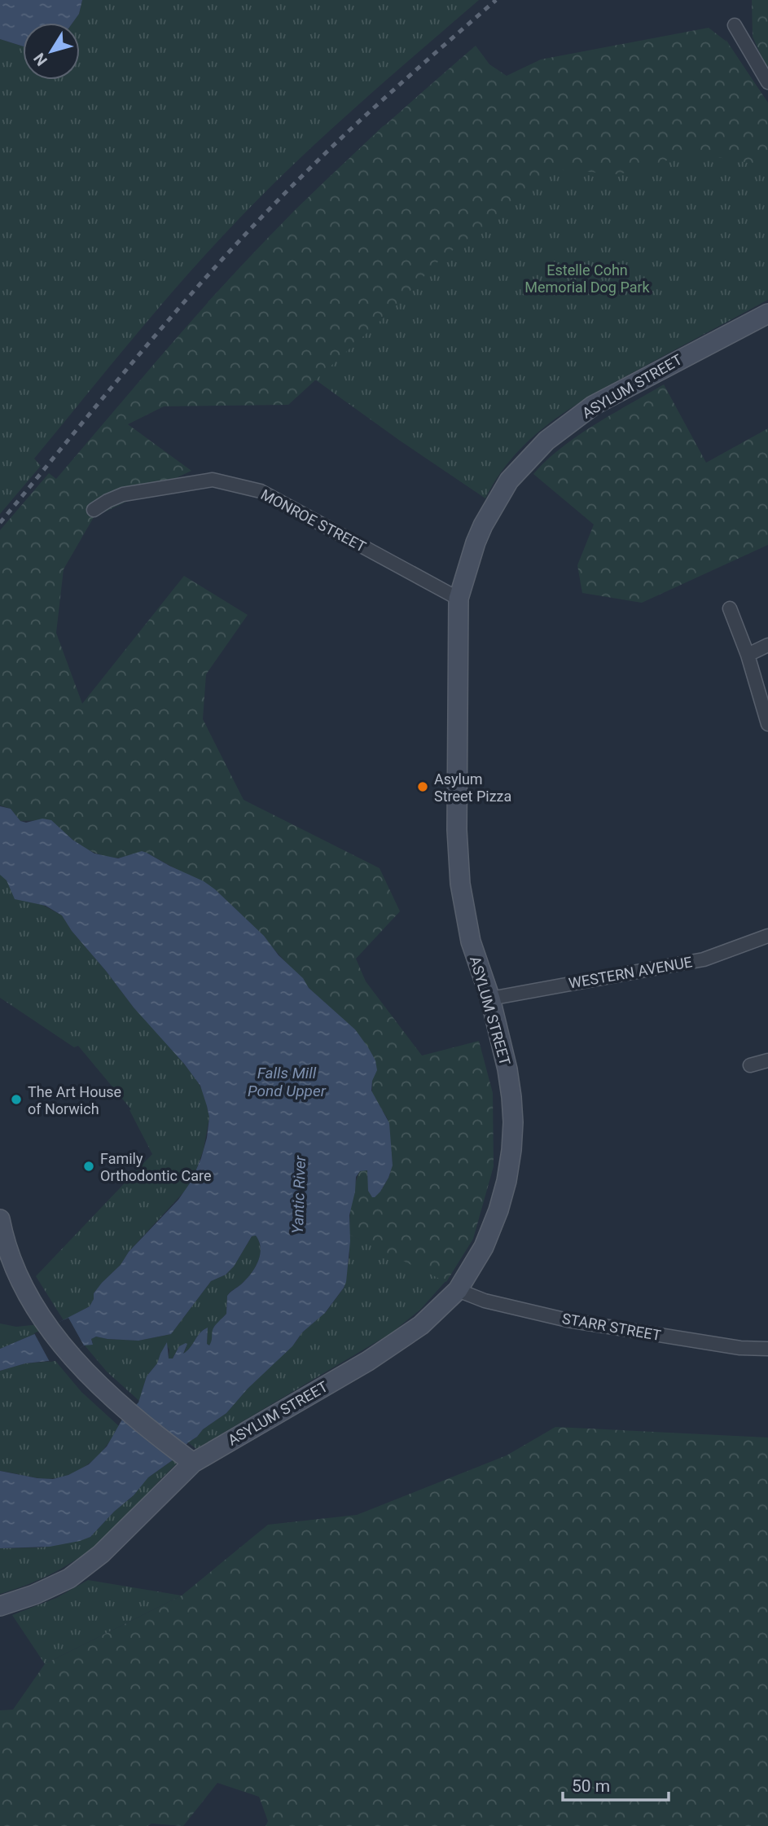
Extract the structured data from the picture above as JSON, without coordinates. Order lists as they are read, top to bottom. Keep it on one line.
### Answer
{"streets":{"street":["ASYLUM STREET","MONROE STREET","WESTERN AVENUE","STARR STREET"]},"crossings":[["ASYLUM STREET","MONROE STREET"],["ASYLUM STREET","WESTERN AVENUE"],["ASYLUM STREET","STARR STREET"]],"water":["Falls Mill Pond Upper","Yantic River"],"parks":["Estelle Cohn Memorial Dog Park"],"places":["Asylum Street Pizza","The Art House of Norwich","Family Orthodontic Care"],"scale_bar":"50 m","north":"bottom left"}
